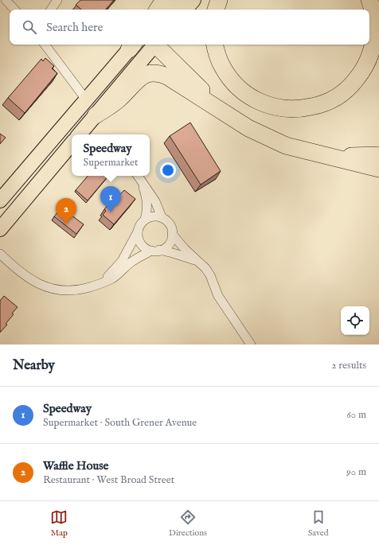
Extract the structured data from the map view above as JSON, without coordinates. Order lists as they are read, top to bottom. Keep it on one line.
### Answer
{"page":{"search":"Search here","popup":["Speedway","Supermarket"],"pins":["1","2"],"heading":["Nearby","2 results"],"list":[{"mark":"1","name":"Speedway","note":"Supermarket · South Grener Avenue","value":"60 m"},{"mark":"2","name":"Waffle House","note":"Restaurant · West Broad Street","value":"90 m"}],"nav":["Map","Directions","Saved"]}}
